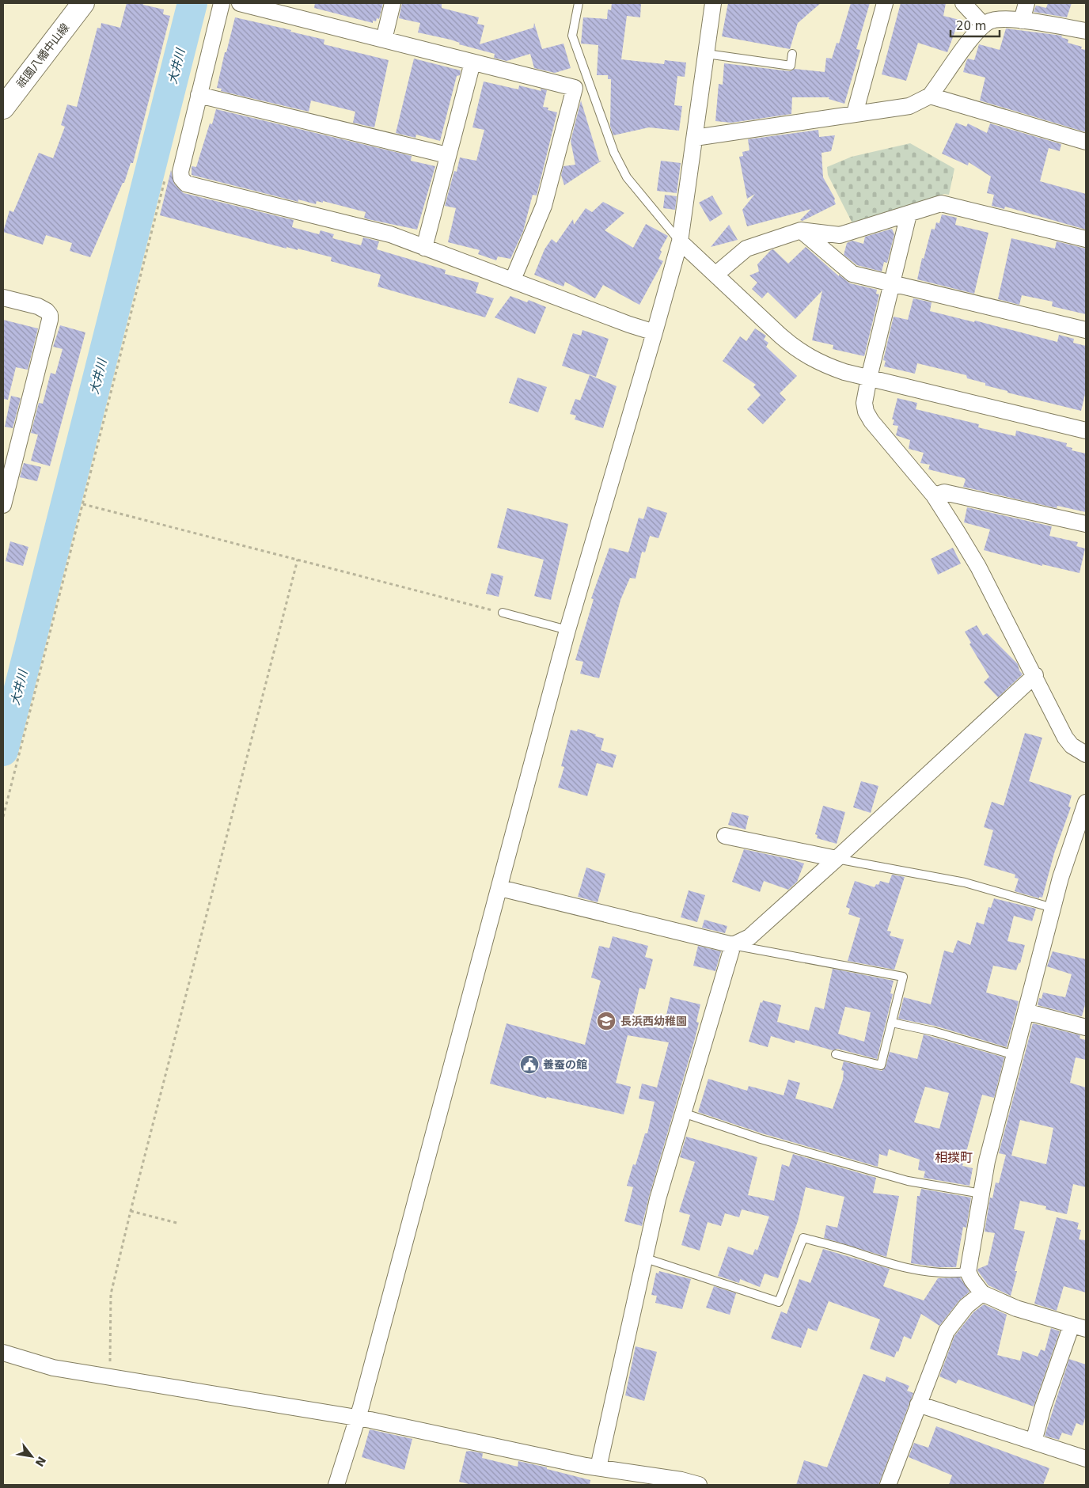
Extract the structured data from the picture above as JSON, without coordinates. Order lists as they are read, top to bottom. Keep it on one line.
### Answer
{"streets":{"main road":["祇園八幡中山線"]},"districts":["相撲町"],"water":["大井川"],"places":{"school or university":["長浜西幼稚園"],"public building":["養蚕の館"]},"scale_bar":"20 m","north":"bottom right"}
